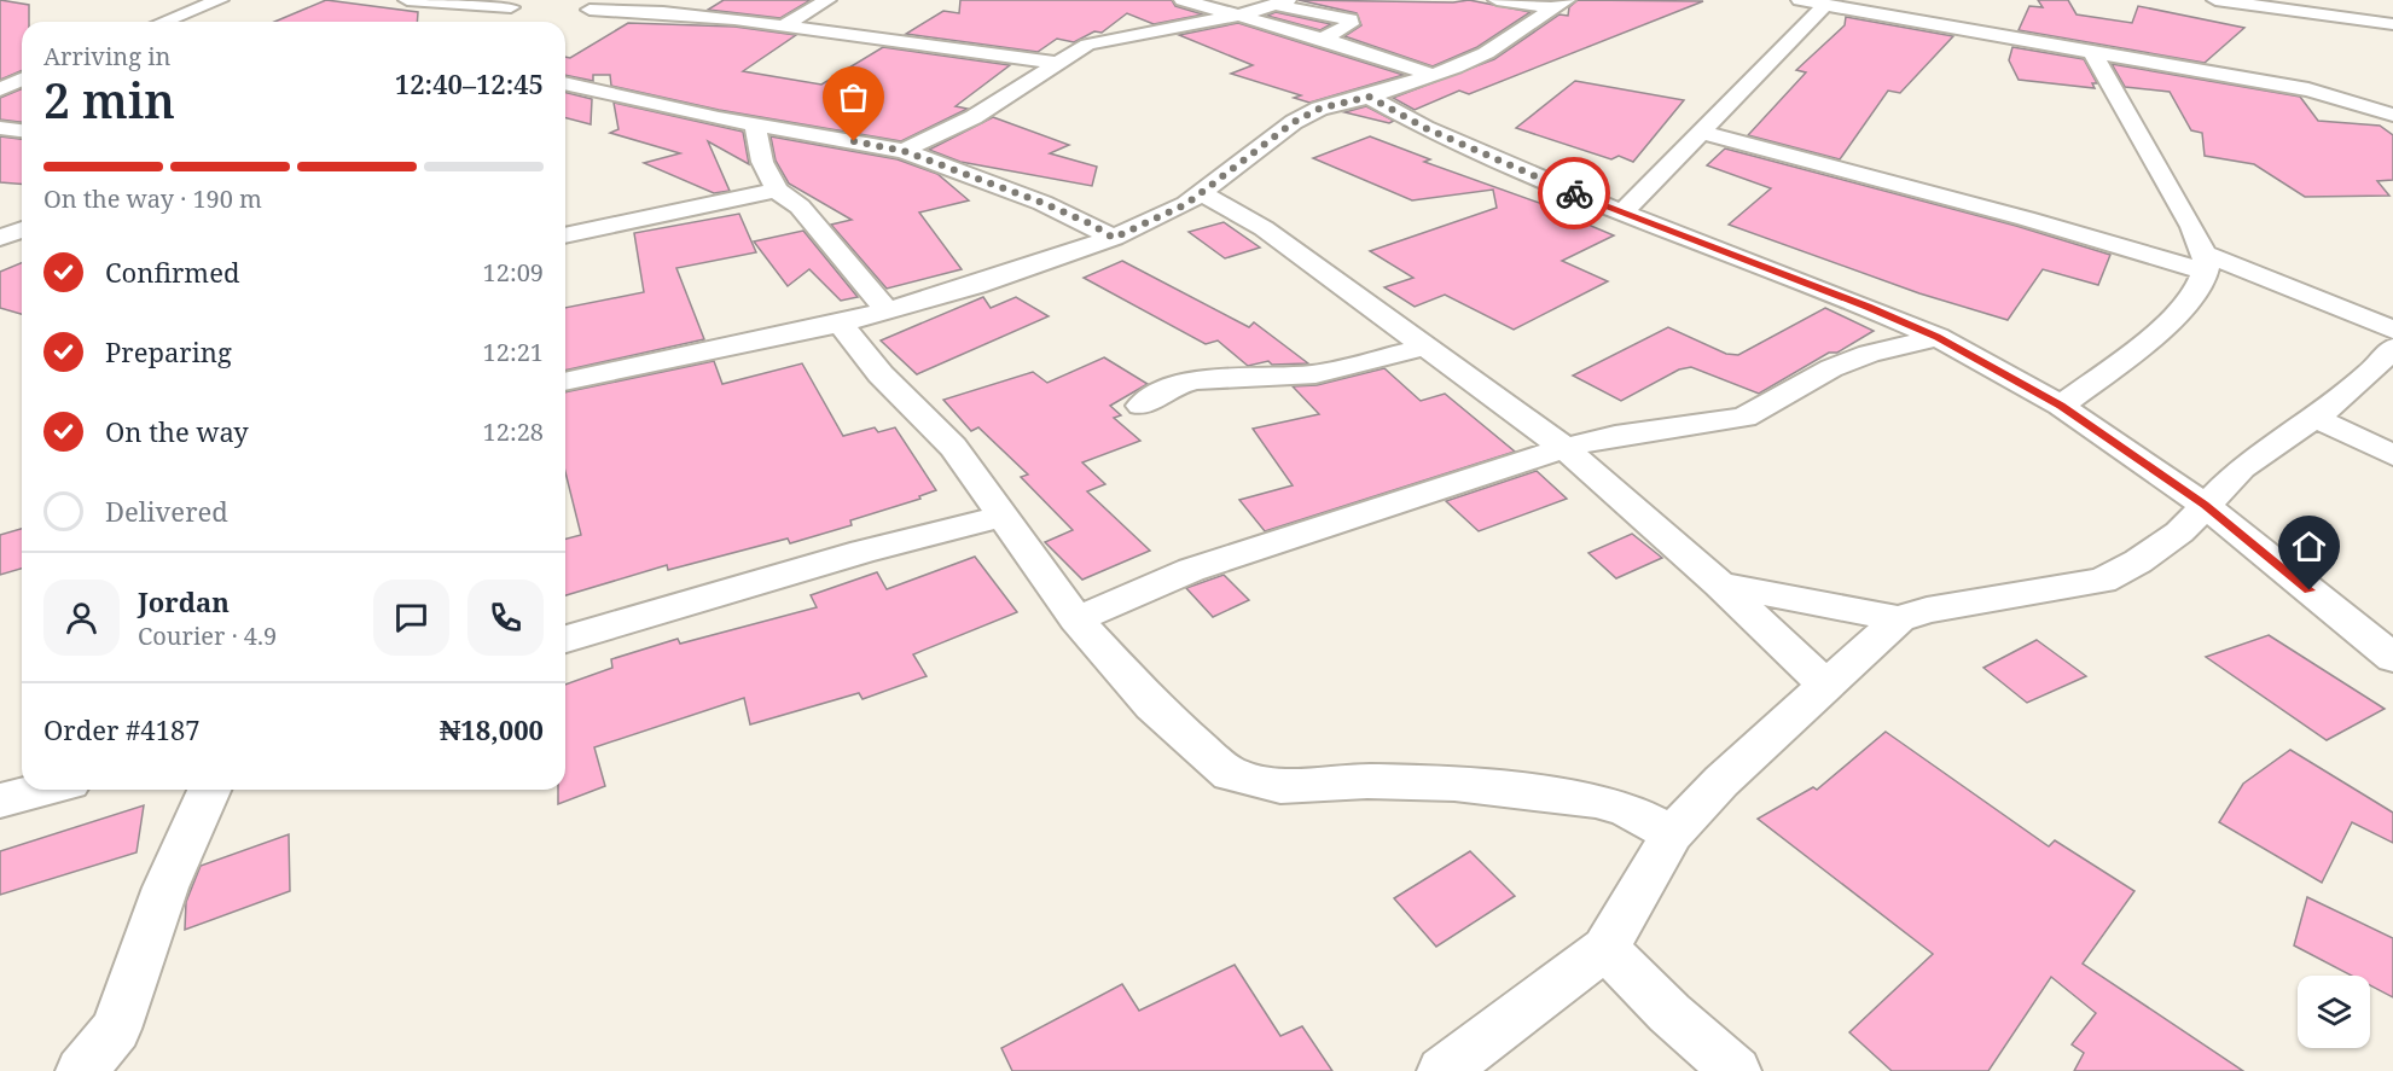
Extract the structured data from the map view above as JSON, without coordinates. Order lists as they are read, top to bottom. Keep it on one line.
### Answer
{"page":{"heading":["2 min","Arriving in","12:40–12:45"],"panel":["Jordan","Courier · 4.9","Order #4187","₦18,000"],"bar":"On the way · 190 m","list":[["Confirmed","12:09"],["Preparing","12:21"],["On the way","12:28"],"Delivered"]}}
